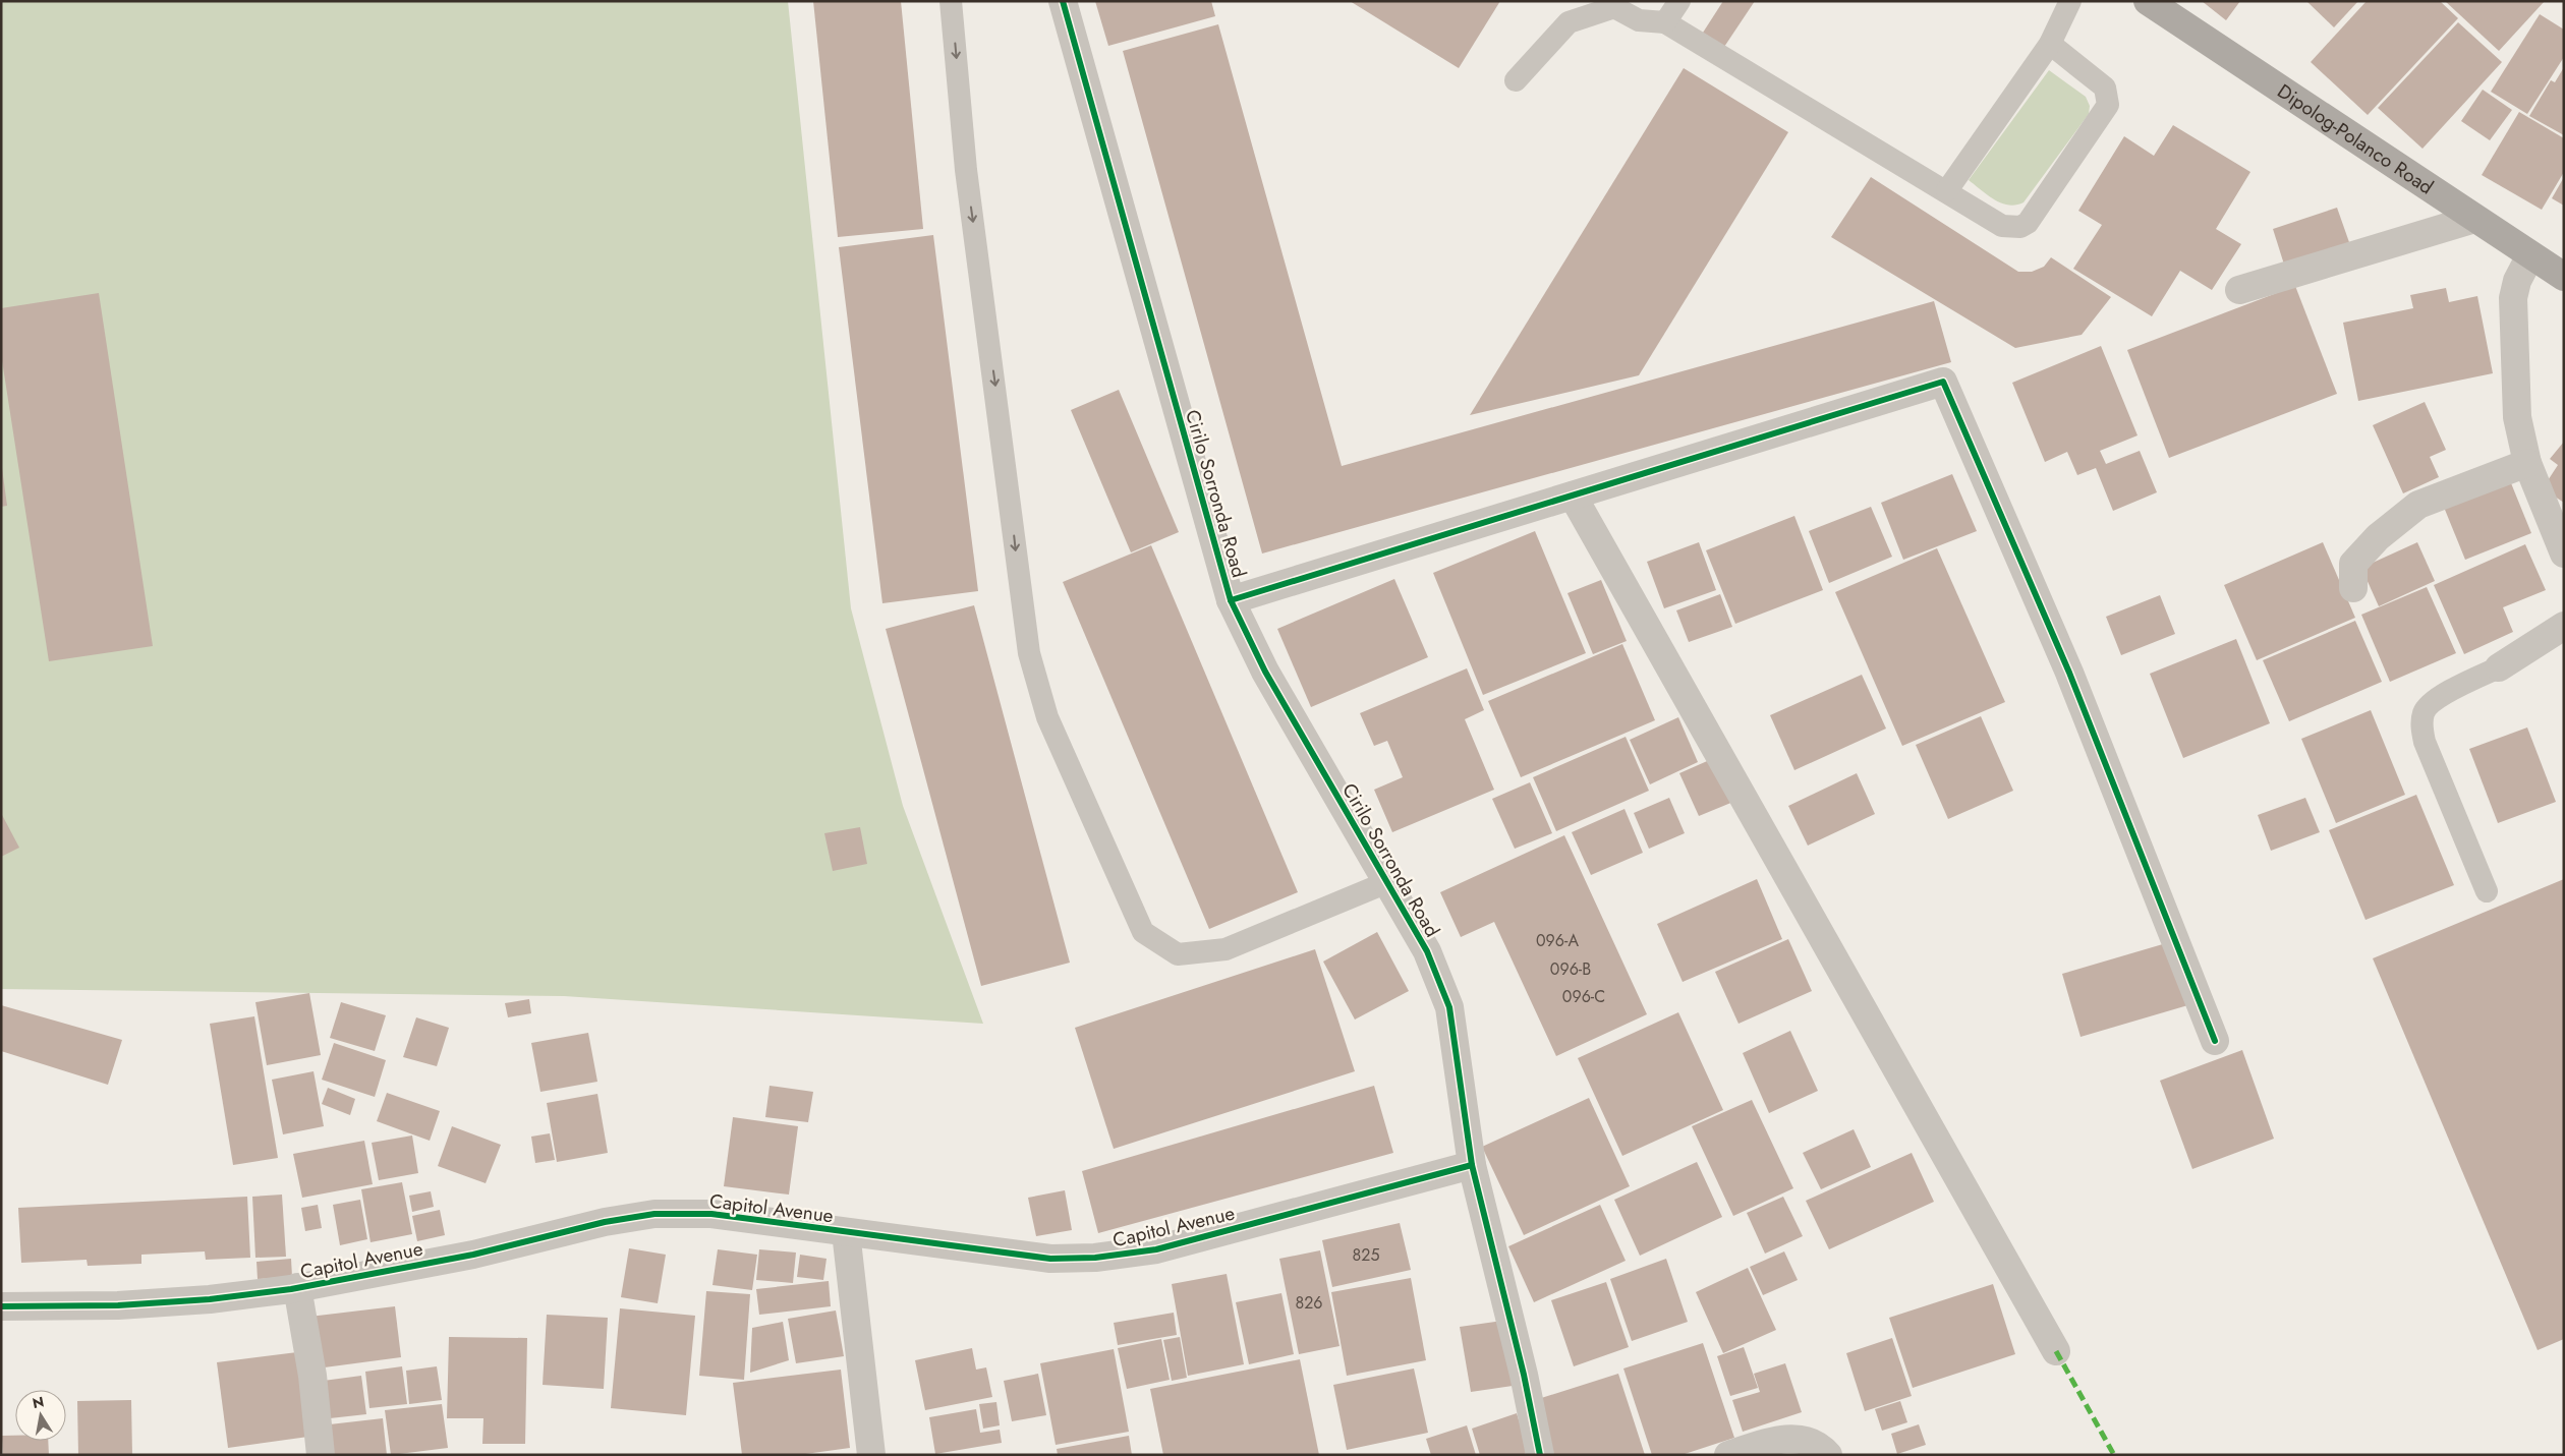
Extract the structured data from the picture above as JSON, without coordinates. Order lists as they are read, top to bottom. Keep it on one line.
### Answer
{"streets":{"highway":["Dipolog-Polanco Road"],"street":["Cirilo Sorronda Road","Capitol Avenue"]},"crossings":[["Cirilo Sorronda Road","Capitol Avenue"]],"house_numbers":["096-A","096-B","096-C","825","826"],"north":"top"}
